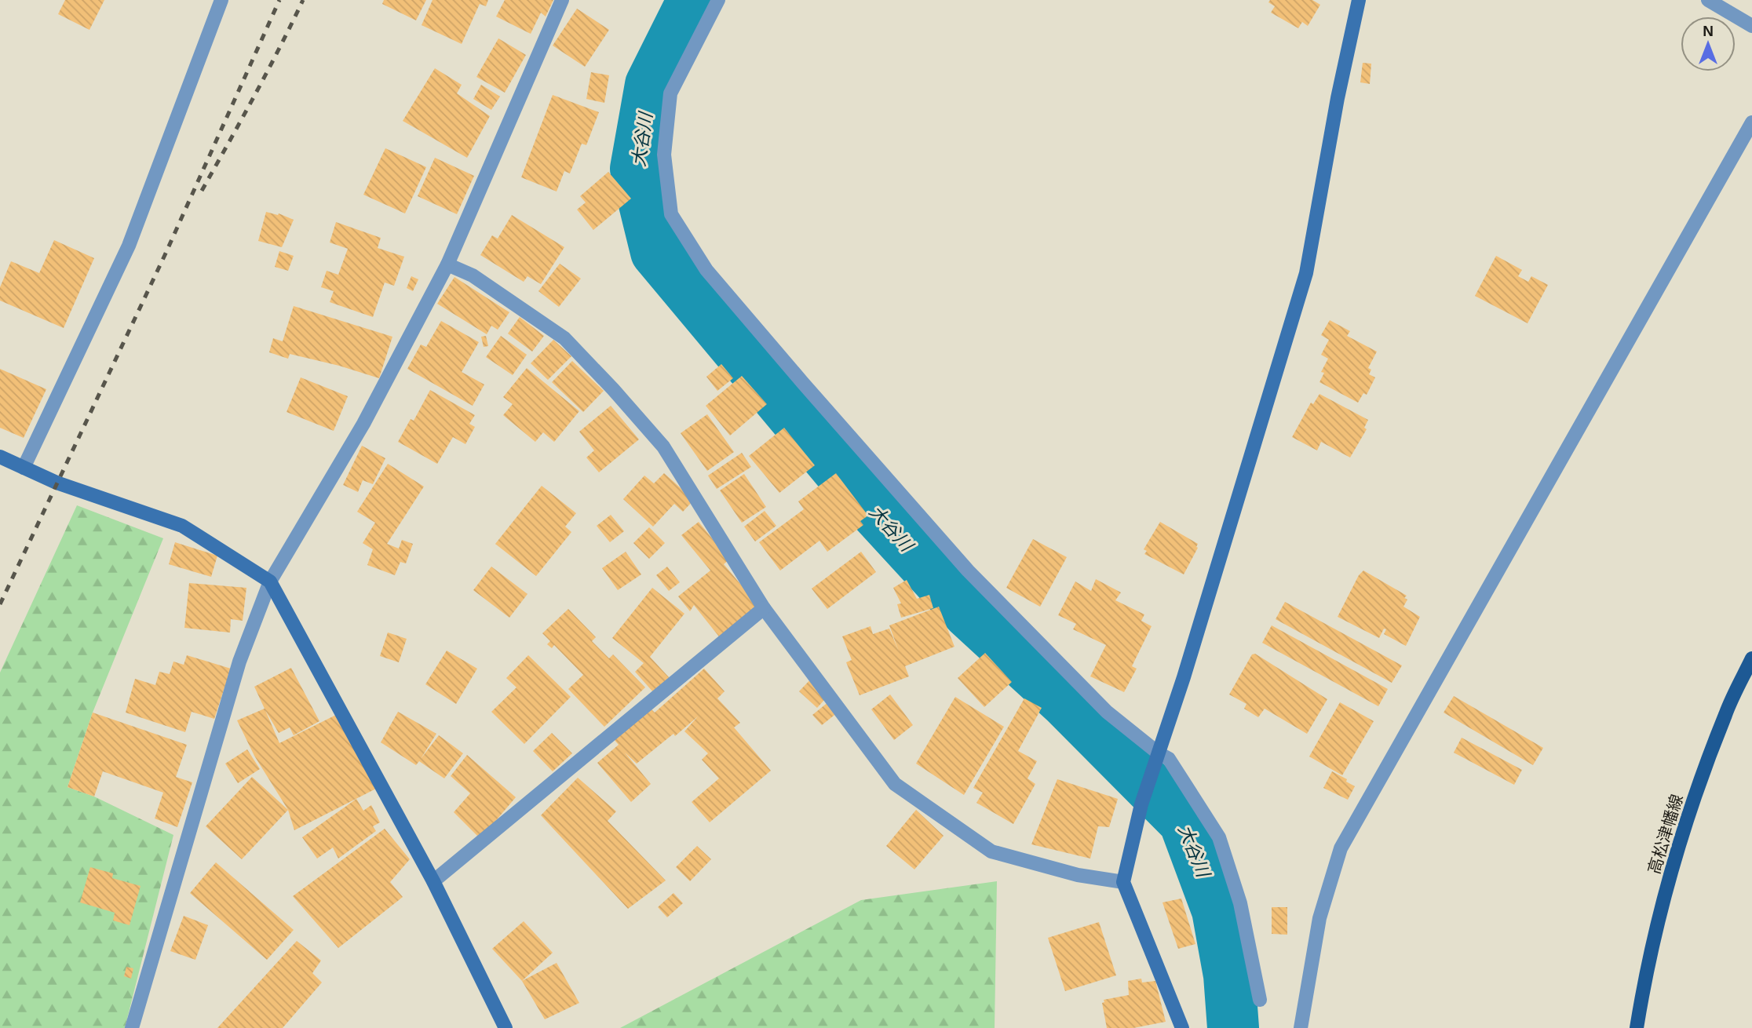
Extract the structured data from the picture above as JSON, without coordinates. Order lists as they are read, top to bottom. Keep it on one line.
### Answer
{"streets":{"main road":["高松津幡線"]},"water":["大谷川"],"north":"top"}
